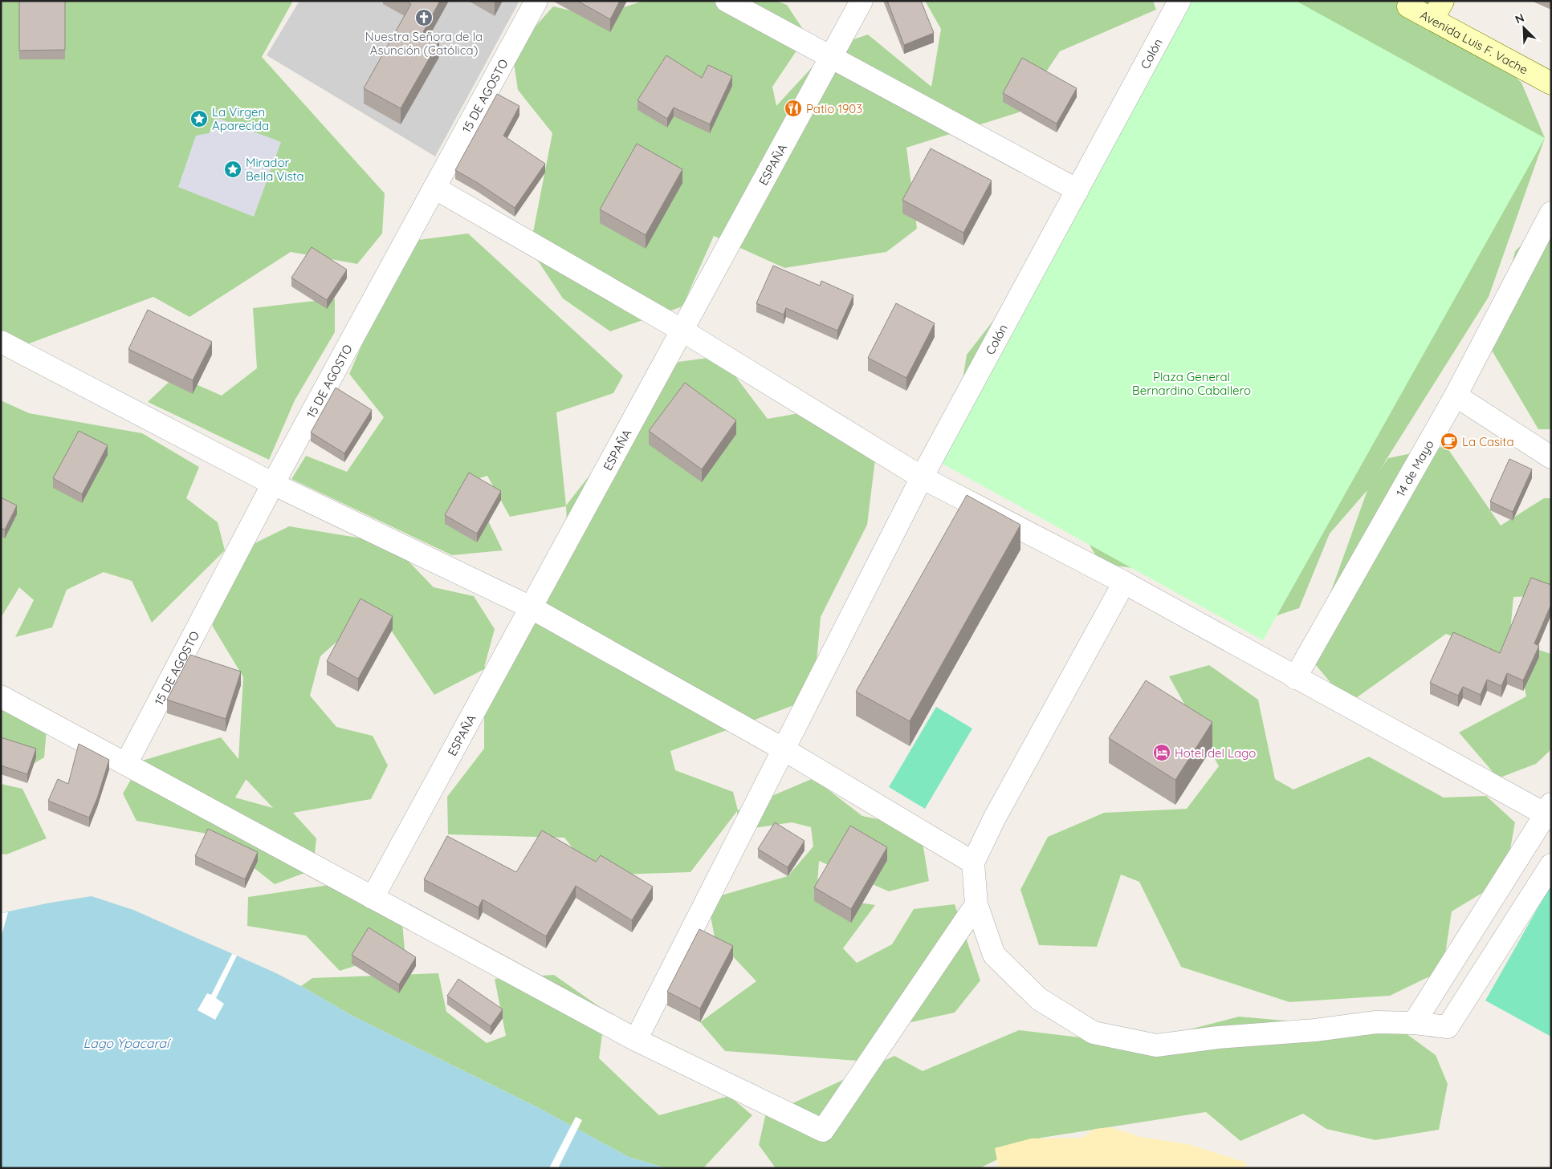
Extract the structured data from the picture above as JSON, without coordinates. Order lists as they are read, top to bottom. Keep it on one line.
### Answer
{"streets":{"street":["Avenida Luis F. Vache","Colón","15 DE AGOSTO","ESPAÑA","14 de Mayo"]},"water":["Lago Ypacaraí"],"parks":["Plaza General Bernardino Caballero"],"places":{"church":["Nuestra Señora de la Asunción (Católica)"],"restaurant":["Patio 1903"],"place":["La Virgen Aparecida","Mirador Bella Vista"],"cafe":["La Casita"],"hotel":["Hotel del Lago"]},"north":"top left"}
